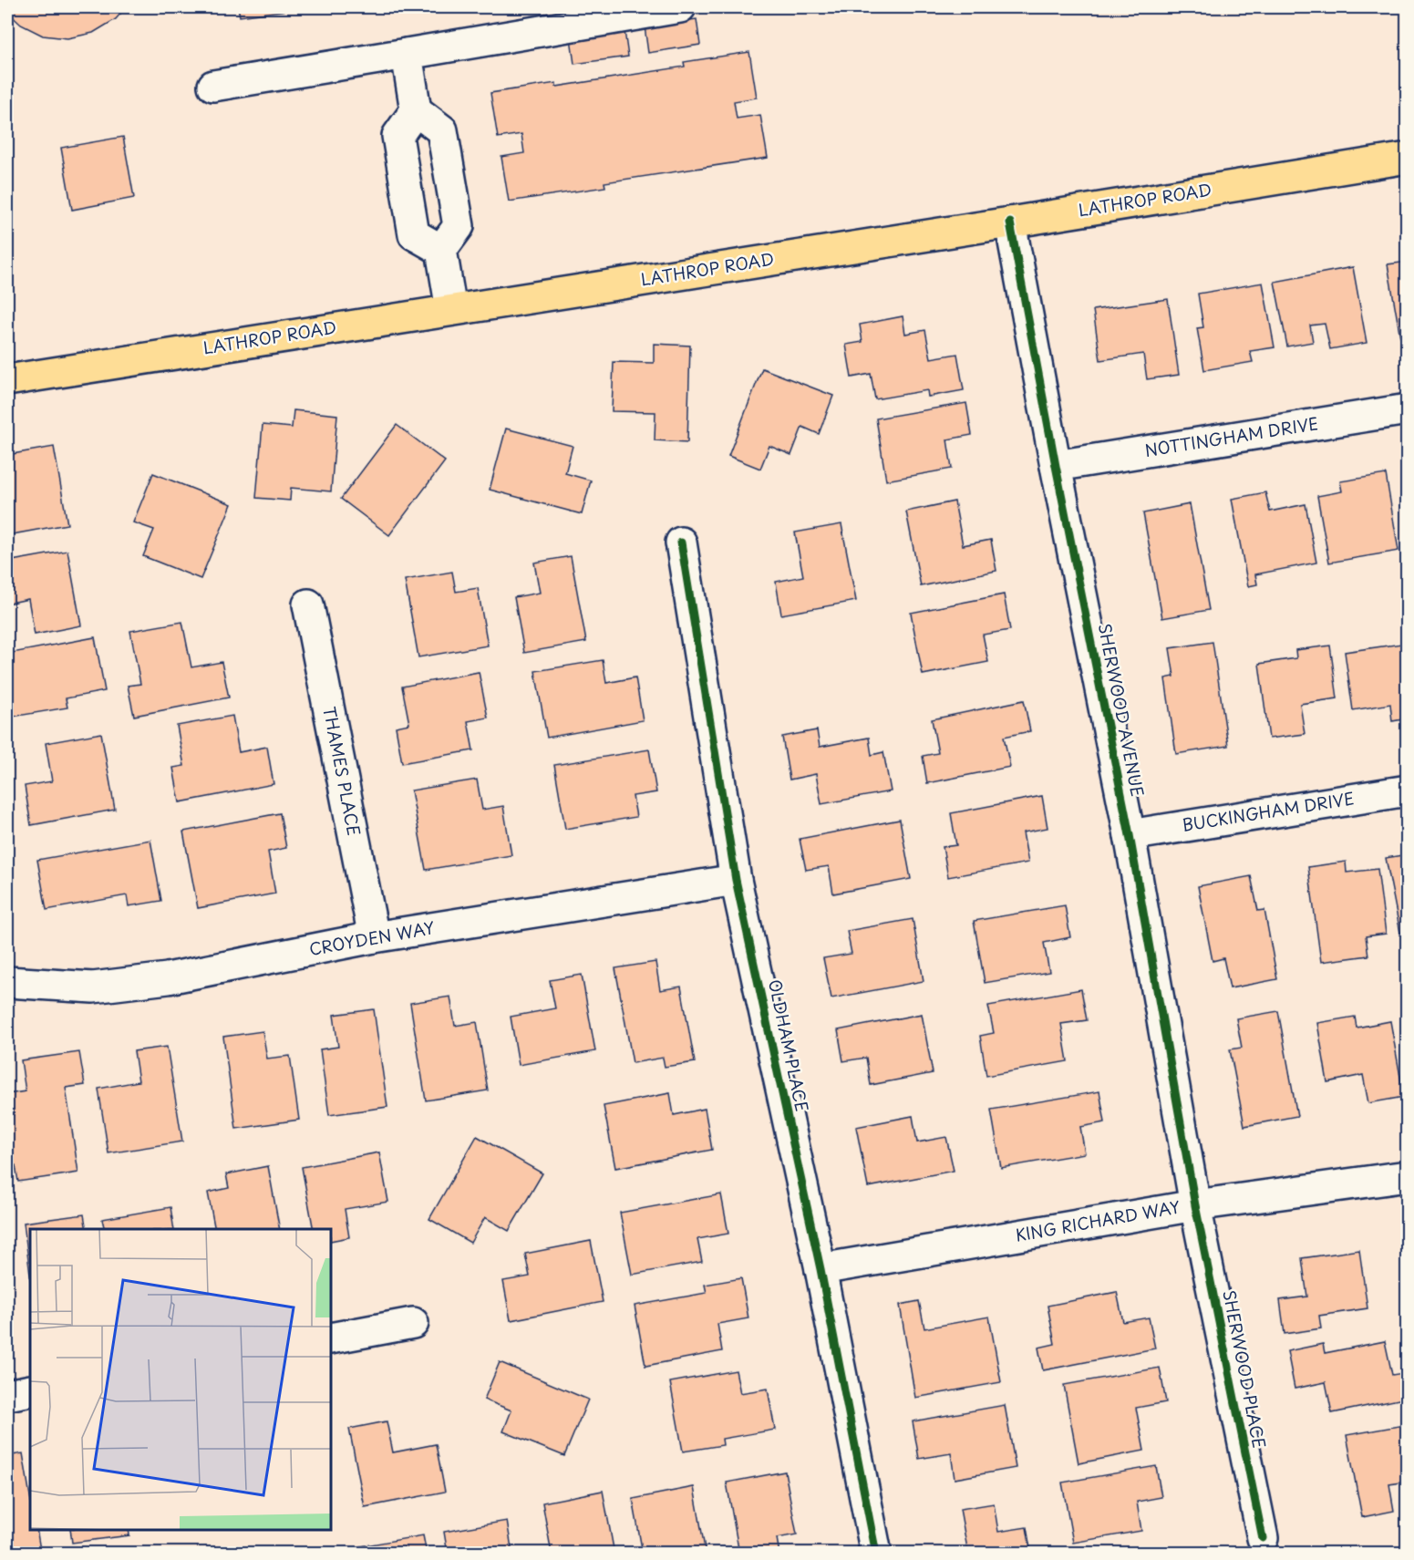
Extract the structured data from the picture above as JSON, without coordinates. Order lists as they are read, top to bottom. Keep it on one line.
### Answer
{"streets":{"main road":["LATHROP ROAD"],"street":["NOTTINGHAM DRIVE","SHERWOOD AVENUE","THAMES PLACE","BUCKINGHAM DRIVE","CROYDEN WAY","OLDHAM PLACE","KING RICHARD WAY","SHERWOOD PLACE"]},"crossings":[["LATHROP ROAD","SHERWOOD AVENUE"],["NOTTINGHAM DRIVE","SHERWOOD AVENUE"],["SHERWOOD AVENUE","BUCKINGHAM DRIVE"],["SHERWOOD AVENUE","KING RICHARD WAY"],["SHERWOOD AVENUE","SHERWOOD PLACE"],["THAMES PLACE","CROYDEN WAY"],["CROYDEN WAY","OLDHAM PLACE"],["OLDHAM PLACE","KING RICHARD WAY"],["KING RICHARD WAY","SHERWOOD PLACE"]]}
